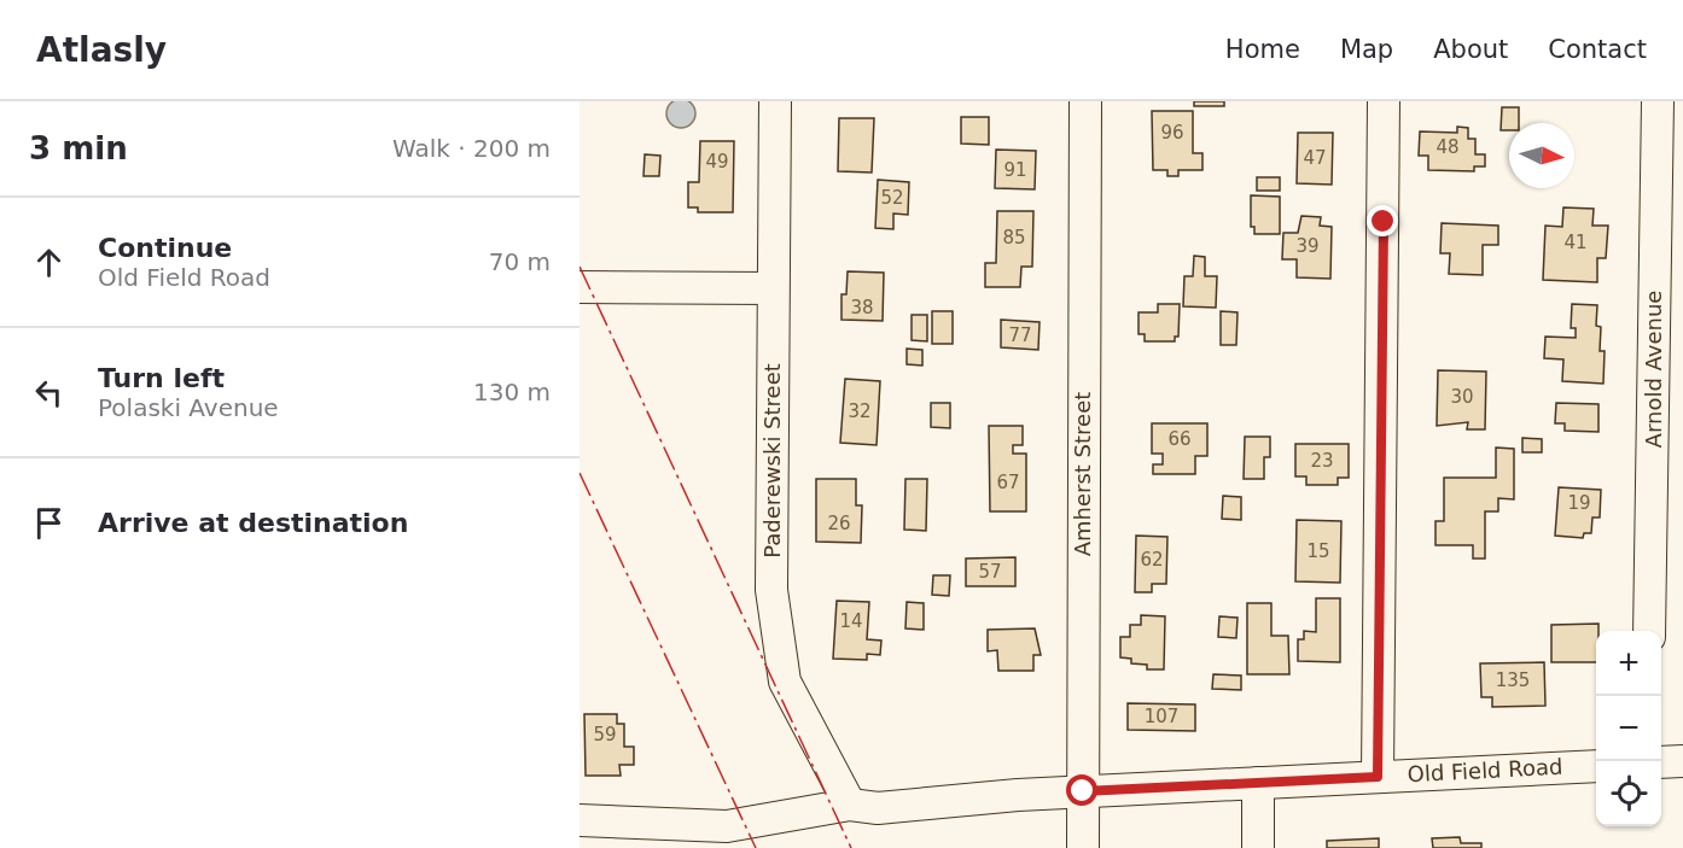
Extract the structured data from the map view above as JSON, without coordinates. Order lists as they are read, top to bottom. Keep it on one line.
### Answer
{"streets":{"street":["Arnold Avenue","Paderewski Street","Amherst Street","Old Field Road"]},"crossings":[["Paderewski Street","Old Field Road"],["Amherst Street","Old Field Road"]],"house_numbers":["96","48","47","49","91","52","85","41","39","38","77","30","32","66","23","67","19","26","15","62","57","14","135","107","59"],"north":"right","page":{"header":"Atlasly","nav":["Home","Map","About","Contact"],"heading":["3 min","Walk · 200 m"],"list":[["Continue","Old Field Road","70 m"],["Turn left","Polaski Avenue","130 m"],"Arrive at destination"],"map_buttons":["+","−"]}}
